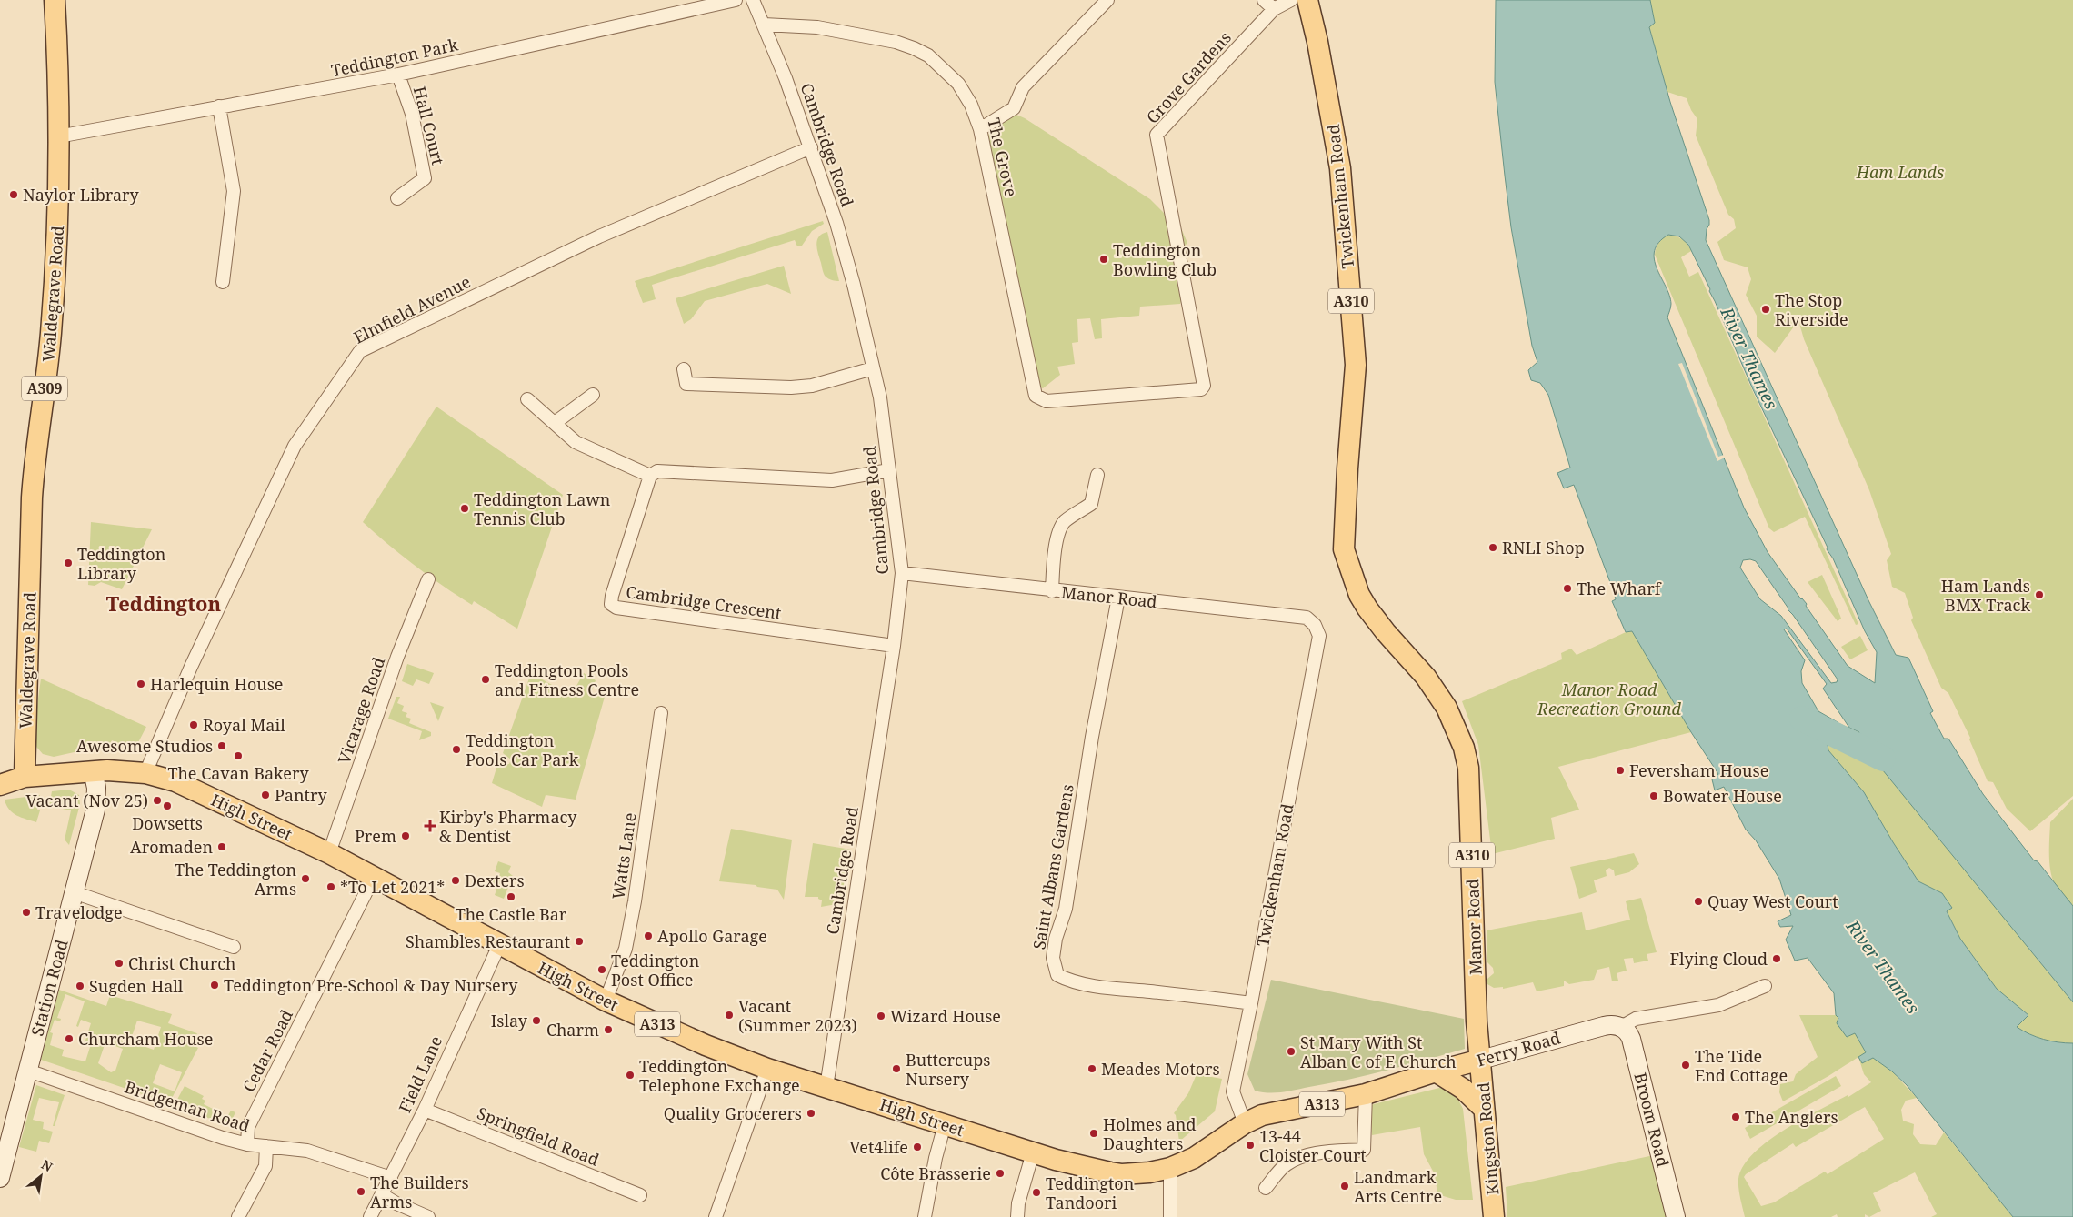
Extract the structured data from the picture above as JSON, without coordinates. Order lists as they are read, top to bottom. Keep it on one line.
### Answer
{"streets":{"main road":["Twickenham Road","Waldegrave Road","A310","A309","Manor Road","High Street","Station Road","A313","Ferry Road","Broom Road","Kingston Road"],"street":["Teddington Park","Grove Gardens","Hall Court","Cambridge Road","The Grove","Elmfield Avenue","Cambridge Crescent","Vicarage Road","Watts Lane","Saint Albans Gardens","Cedar Road","Field Lane","Bridgeman Road","Springfield Road"]},"crossings":[["Teddington Park","Hall Court"],["Teddington Park","Waldegrave Road"],["Grove Gardens","The Grove"],["Cambridge Road","The Grove"],["Cambridge Road","Elmfield Avenue"],["Cambridge Road","Manor Road"],["Cambridge Road","Cambridge Crescent"],["Cambridge Road","High Street"],["Twickenham Road","Manor Road"],["Twickenham Road","High Street"],["Twickenham Road","Saint Albans Gardens"],["Twickenham Road","Ferry Road"],["Waldegrave Road","High Street"],["Elmfield Avenue","High Street"],["Manor Road","Saint Albans Gardens"],["Manor Road","Ferry Road"],["Manor Road","Kingston Road"],["Vicarage Road","High Street"],["High Street","Watts Lane"],["High Street","Station Road"],["High Street","Ferry Road"],["High Street","Cedar Road"],["High Street","Field Lane"],["Station Road","Bridgeman Road"],["Ferry Road","Broom Road"],["Ferry Road","Kingston Road"],["Cedar Road","Bridgeman Road"],["Field Lane","Bridgeman Road"],["Field Lane","Springfield Road"]],"districts":["Teddington"],"water":["River Thames"],"parks":["Ham Lands","Manor Road Recreation Ground"],"places":{"other":["Naylor Library","Teddington Bowling Club","The Stop Riverside","Teddington Lawn Tennis Club","RNLI Shop","Teddington Library","The Wharf","Ham Lands BMX Track","Teddington Pools and Fitness Centre","Harlequin House","Royal Mail","Awesome Studios","Teddington Pools Car Park","The Cavan Bakery","Feversham House","Pantry","Bowater House","Vacant (Nov 25)","Dowsetts","Prem","Aromaden","The Teddington Arms","Dexters","*To Let 2021*","The Castle Bar","Quay West Court","Travelodge","Apollo Garage","Shambles Restaurant","Flying Cloud","Christ Church","Teddington Post Office","Teddington Pre-School & Day Nursery","Sugden Hall","Vacant (Summer 2023)","Wizard House","Islay","Charm","Churcham House","St Mary With St Alban C of E Church","The Tide End Cottage","Buttercups Nursery","Meades Motors","Teddington Telephone Exchange","Quality Grocerers","The Anglers","Holmes and Daughters","13-44 Cloister Court","Vet4life","Côte Brasserie","Landmark Arts Centre","The Builders Arms","Teddington Tandoori"],"health":["Kirby's Pharmacy & Dentist"]},"north":"top right"}
